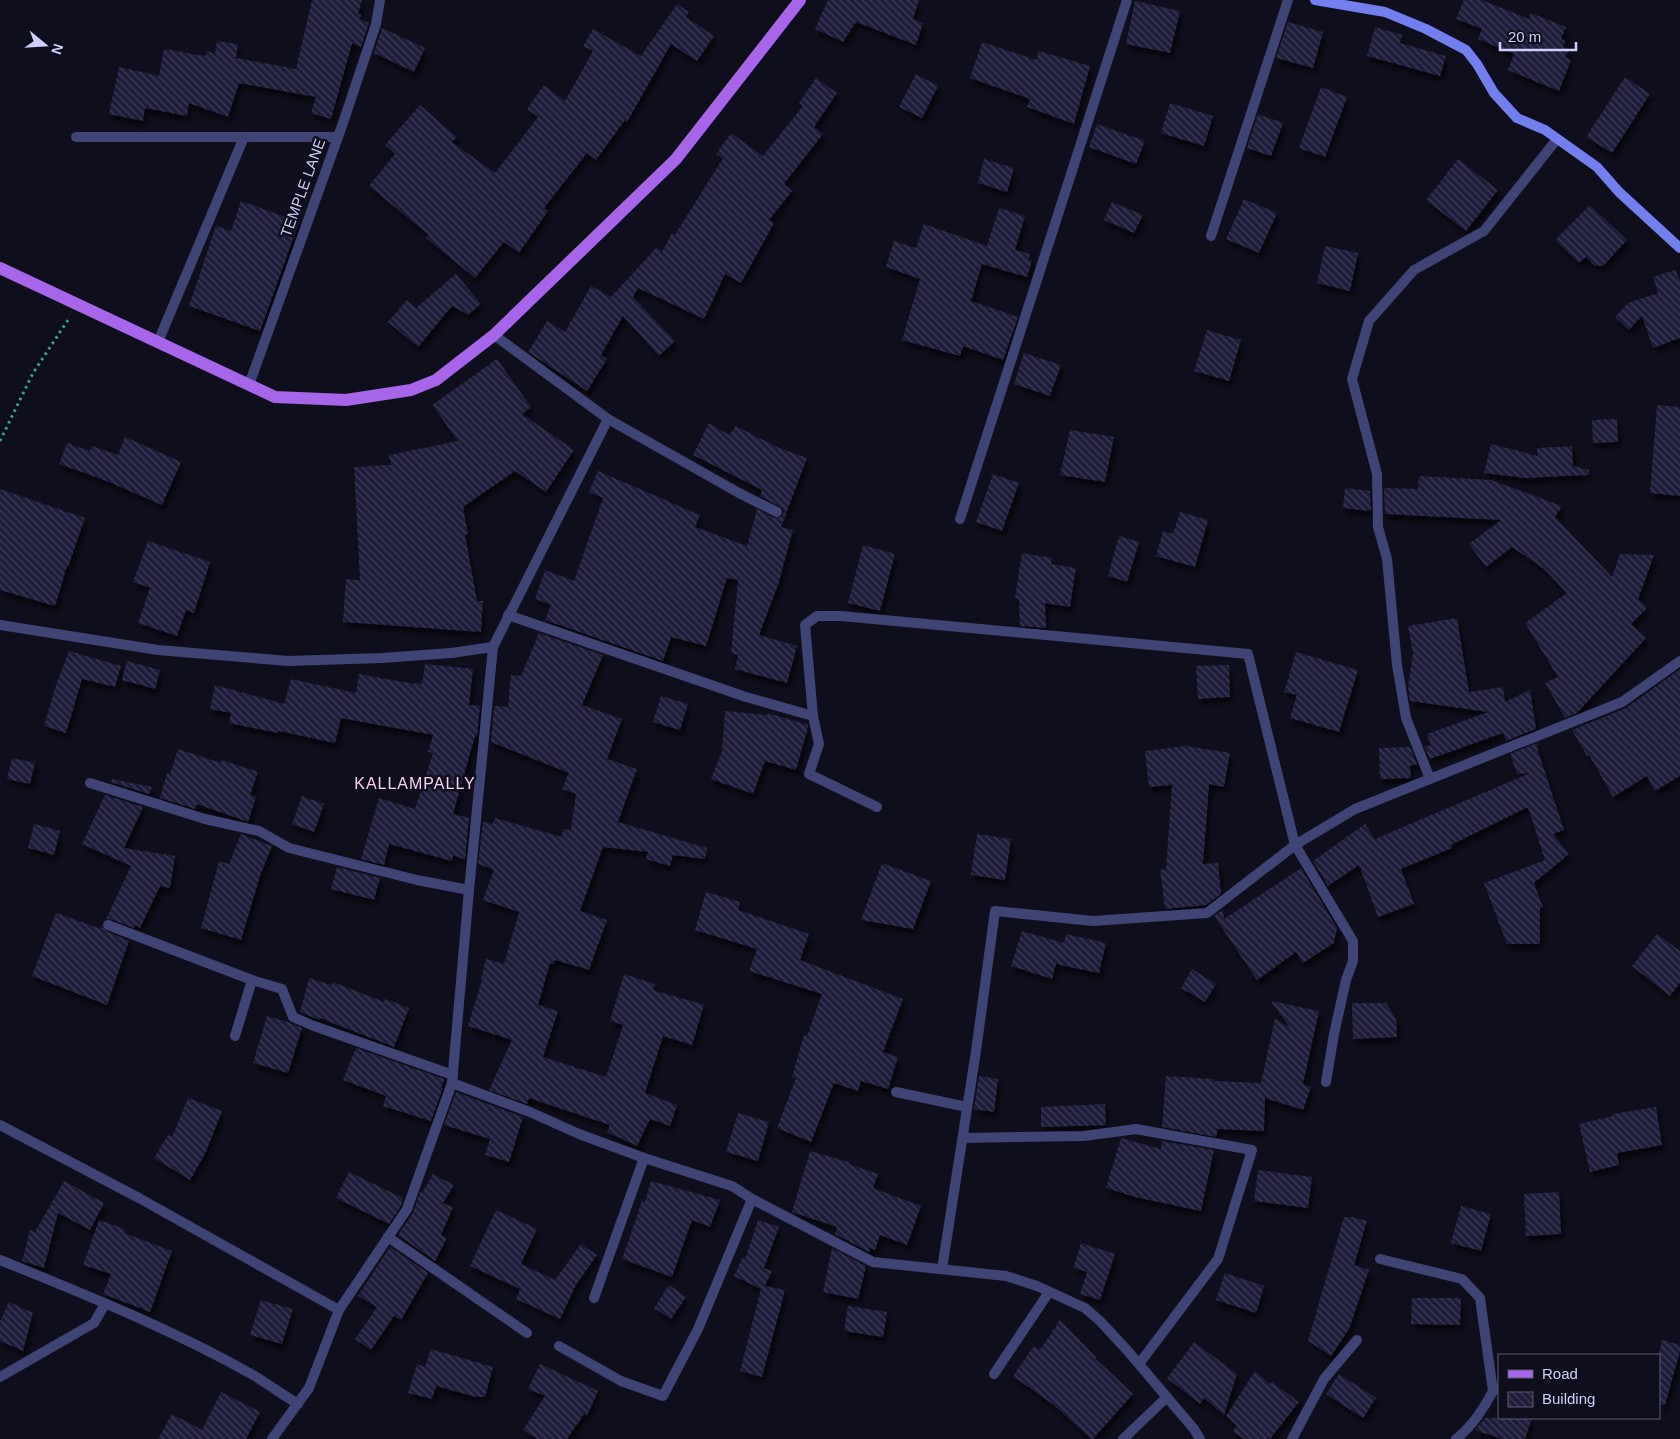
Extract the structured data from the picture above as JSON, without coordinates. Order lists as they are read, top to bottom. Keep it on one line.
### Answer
{"streets":{"street":["TEMPLE LANE"]},"districts":["KALLAMPALLY"],"legend":["Road","Building"],"scale_bar":"20 m","north":"right"}
